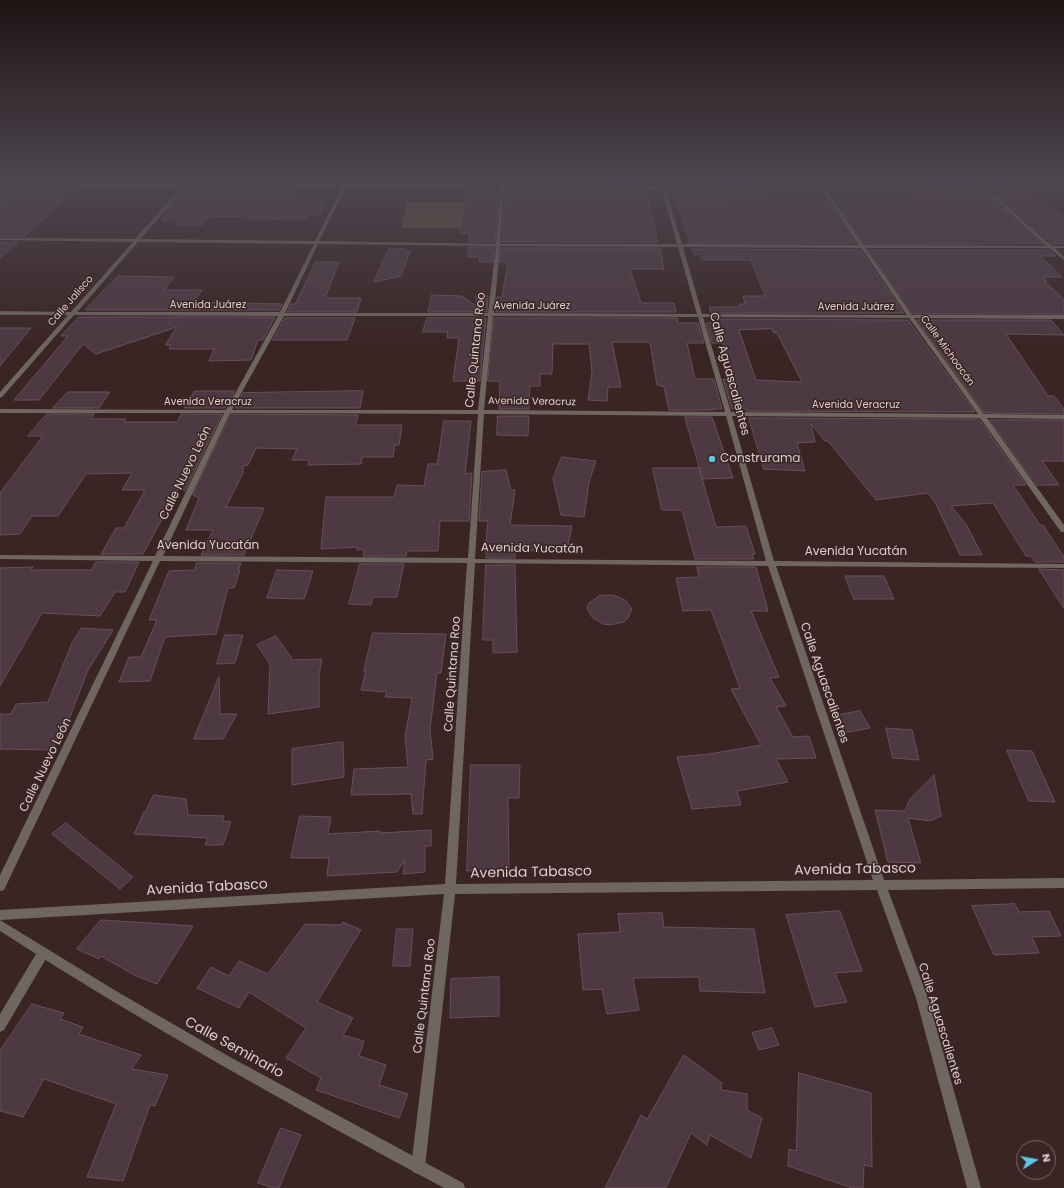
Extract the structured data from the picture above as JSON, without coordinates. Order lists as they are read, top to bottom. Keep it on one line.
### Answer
{"streets":{"street":["Calle Jalisco","Avenida Juárez","Calle Quintana Roo","Calle Michoacán","Calle Aguascalientes","Avenida Veracruz","Calle Nuevo León","Avenida Yucatán","Avenida Tabasco","Calle Seminario"]},"crossings":[["Calle Jalisco","Avenida Juárez"],["Avenida Juárez","Calle Quintana Roo"],["Avenida Juárez","Calle Michoacán"],["Avenida Juárez","Calle Aguascalientes"],["Avenida Juárez","Calle Nuevo León"],["Calle Quintana Roo","Avenida Veracruz"],["Calle Quintana Roo","Avenida Yucatán"],["Calle Quintana Roo","Avenida Tabasco"],["Calle Quintana Roo","Calle Seminario"],["Calle Michoacán","Avenida Veracruz"],["Calle Aguascalientes","Avenida Veracruz"],["Calle Aguascalientes","Avenida Yucatán"],["Calle Aguascalientes","Avenida Tabasco"],["Avenida Veracruz","Calle Nuevo León"],["Calle Nuevo León","Avenida Yucatán"]],"places":["Construrama"],"north":"right"}
